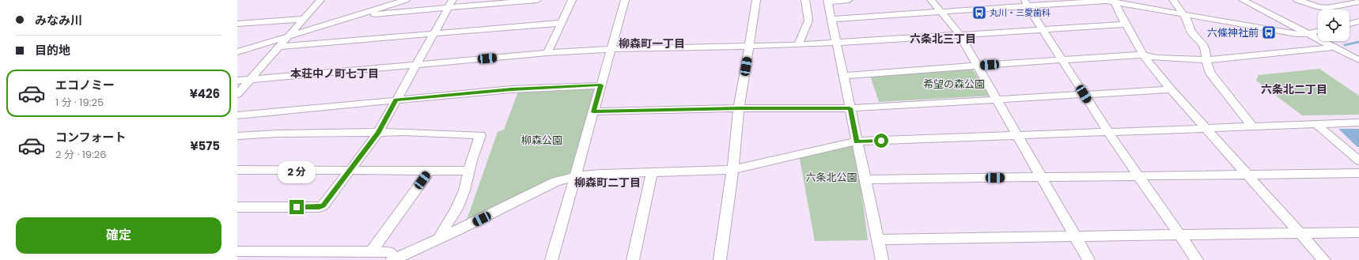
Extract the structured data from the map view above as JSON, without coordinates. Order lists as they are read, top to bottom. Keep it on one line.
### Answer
{"districts":["六条北三丁目","柳森町一丁目","本荘中ノ町七丁目","六条北二丁目","柳森町二丁目"],"parks":["希望の森公園","柳森公園","六条北公園"],"places":{"bus stop":["丸川・三愛歯科","六條神社前"]},"page":{"banner":["みなみ川","目的地"],"list":[{"name":"エコノミー","note":"1 分 · 19:25","value":"¥426"},{"name":"コンフォート","note":"2 分 · 19:26","value":"¥575"}],"bubble":"2 分","buttons":"確定"}}
